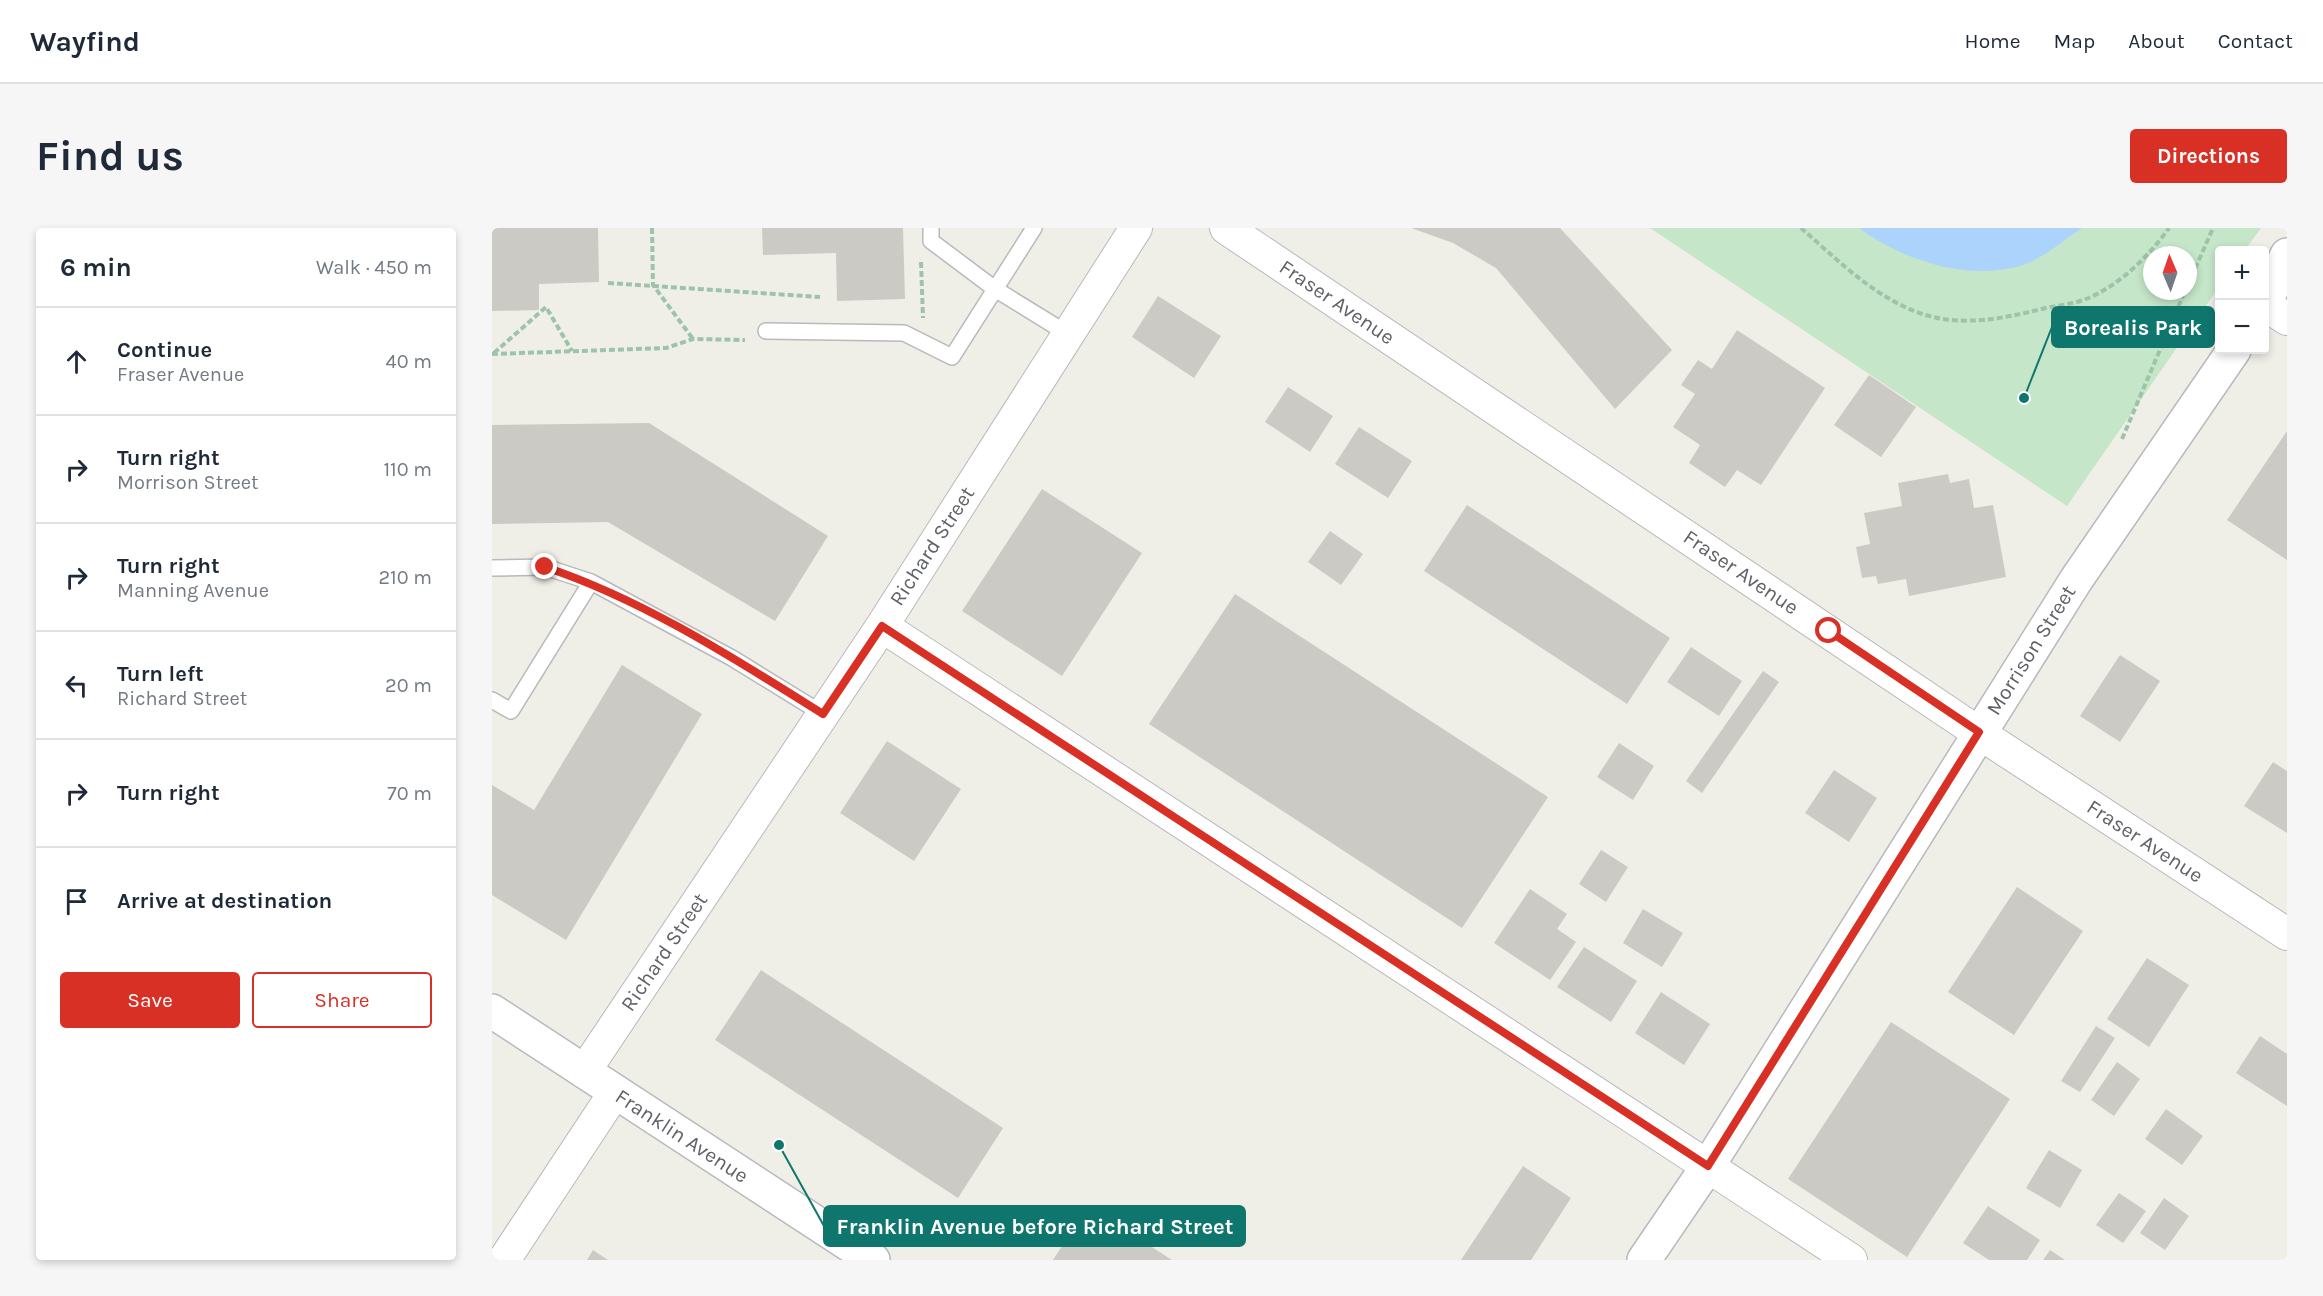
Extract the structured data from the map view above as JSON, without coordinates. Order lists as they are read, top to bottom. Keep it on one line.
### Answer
{"streets":{"main road":["Morrison Street","Franklin Avenue"],"street":["Fraser Avenue","Richard Street"]},"crossings":[["Fraser Avenue","Morrison Street"],["Richard Street","Franklin Avenue"]],"places":["Borealis Park","Franklin Avenue before Richard Street"],"north":"top","page":{"header":"Wayfind","nav":["Home","Map","About","Contact"],"buttons":["Directions",["Save","Share"]],"title":"Find us","heading":["6 min","Walk · 450 m"],"map_buttons":["+","−"],"list":[["Continue","Fraser Avenue","40 m"],["Turn right","Morrison Street","110 m"],["Turn right","Manning Avenue","210 m"],["Turn left","Richard Street","20 m"],["Turn right","70 m"],"Arrive at destination"]}}
